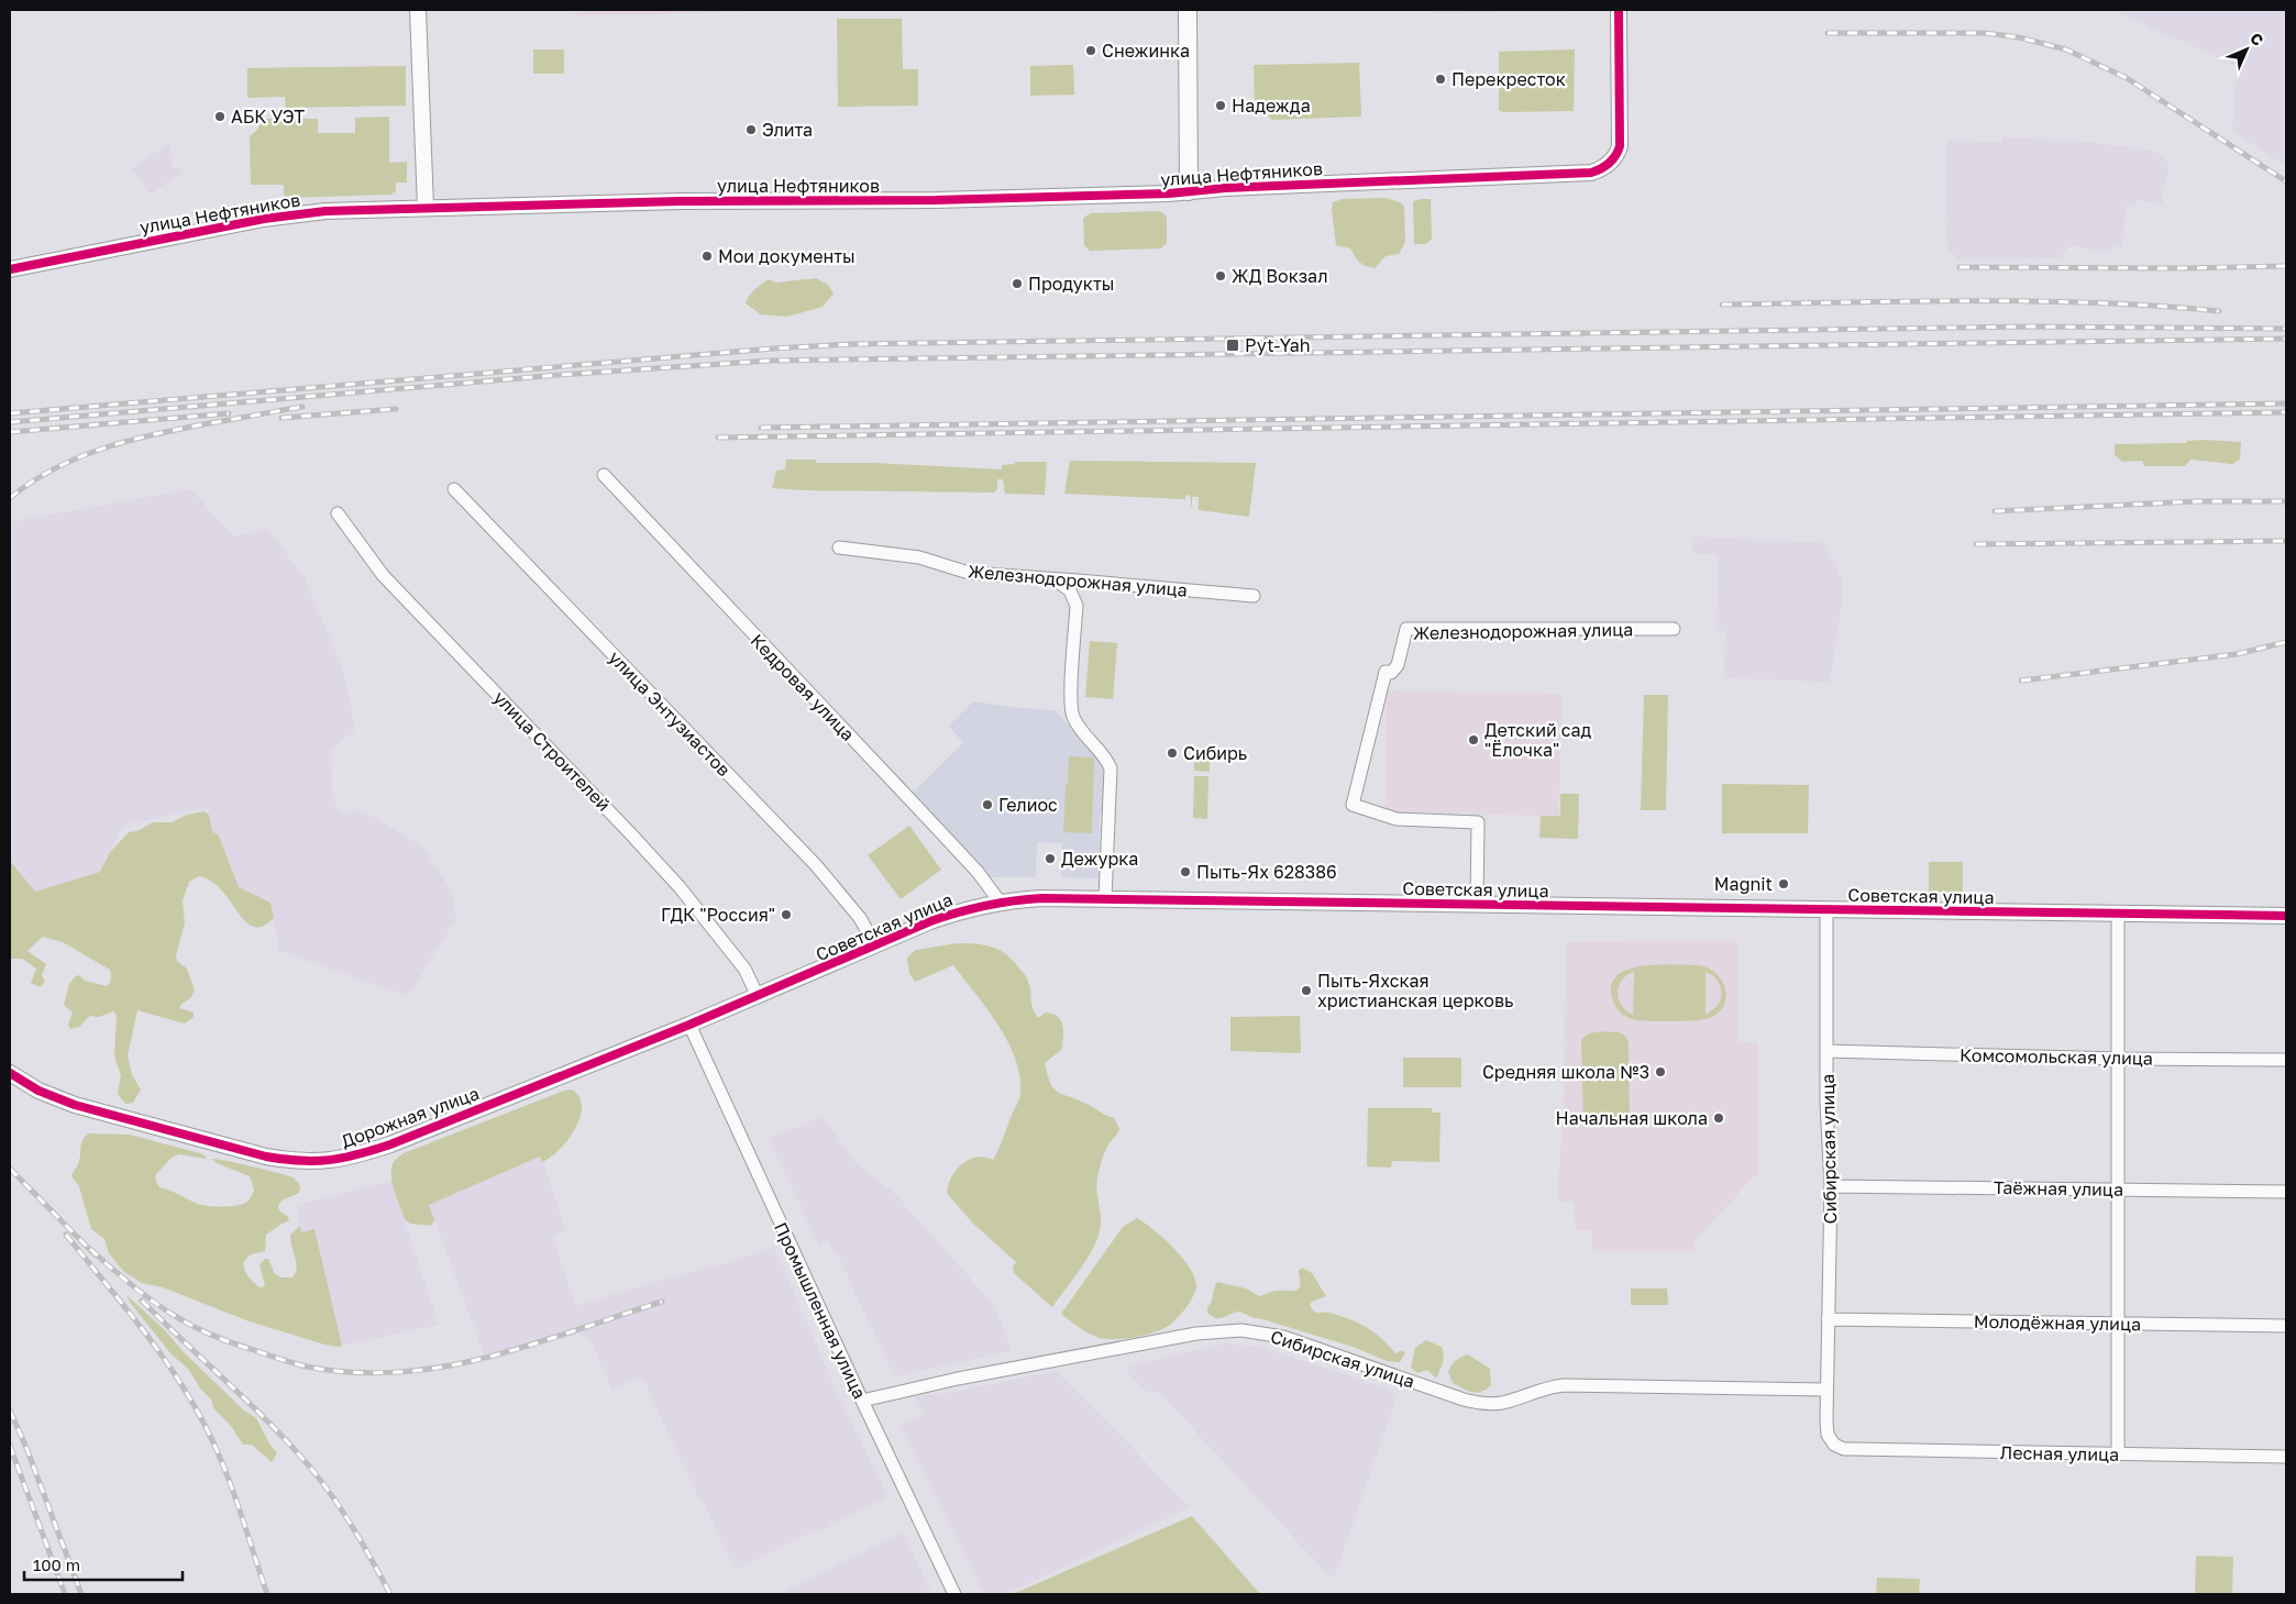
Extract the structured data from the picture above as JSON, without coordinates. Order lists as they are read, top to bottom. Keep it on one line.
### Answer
{"streets":{"street":["улица Нефтяников","Железнодорожная улица","Кедровая улица","улица Энтузиастов","улица Строителей","Советская улица","Комсомольская улица","Дорожная улица","Сибирская улица","Таёжная улица","Промышленная улица","Молодёжная улица","Лесная улица"]},"crossings":[["Железнодорожная улица","Советская улица"],["Кедровая улица","Советская улица"],["улица Энтузиастов","Советская улица"],["улица Строителей","Советская улица"],["Советская улица","Дорожная улица"],["Советская улица","Сибирская улица"],["Советская улица","Промышленная улица"],["Комсомольская улица","Сибирская улица"],["Дорожная улица","Промышленная улица"],["Сибирская улица","Таёжная улица"],["Сибирская улица","Промышленная улица"],["Сибирская улица","Молодёжная улица"],["Сибирская улица","Лесная улица"]],"places":{"other":["Снежинка","Перекресток","Надежда","АБК УЭТ","Элита","Мои документы","ЖД Вокзал","Продукты","Детский сад \"Ёлочка\"","Сибирь","Гелиос","Дежурка","Пыть-Ях 628386","Magnit","ГДК \"Россия\"","Пыть-Яхская христианская церковь","Средняя школа №3","Начальная школа"],"transit":["Pyt-Yah"]},"scale_bar":"100 m","north":"top right"}
